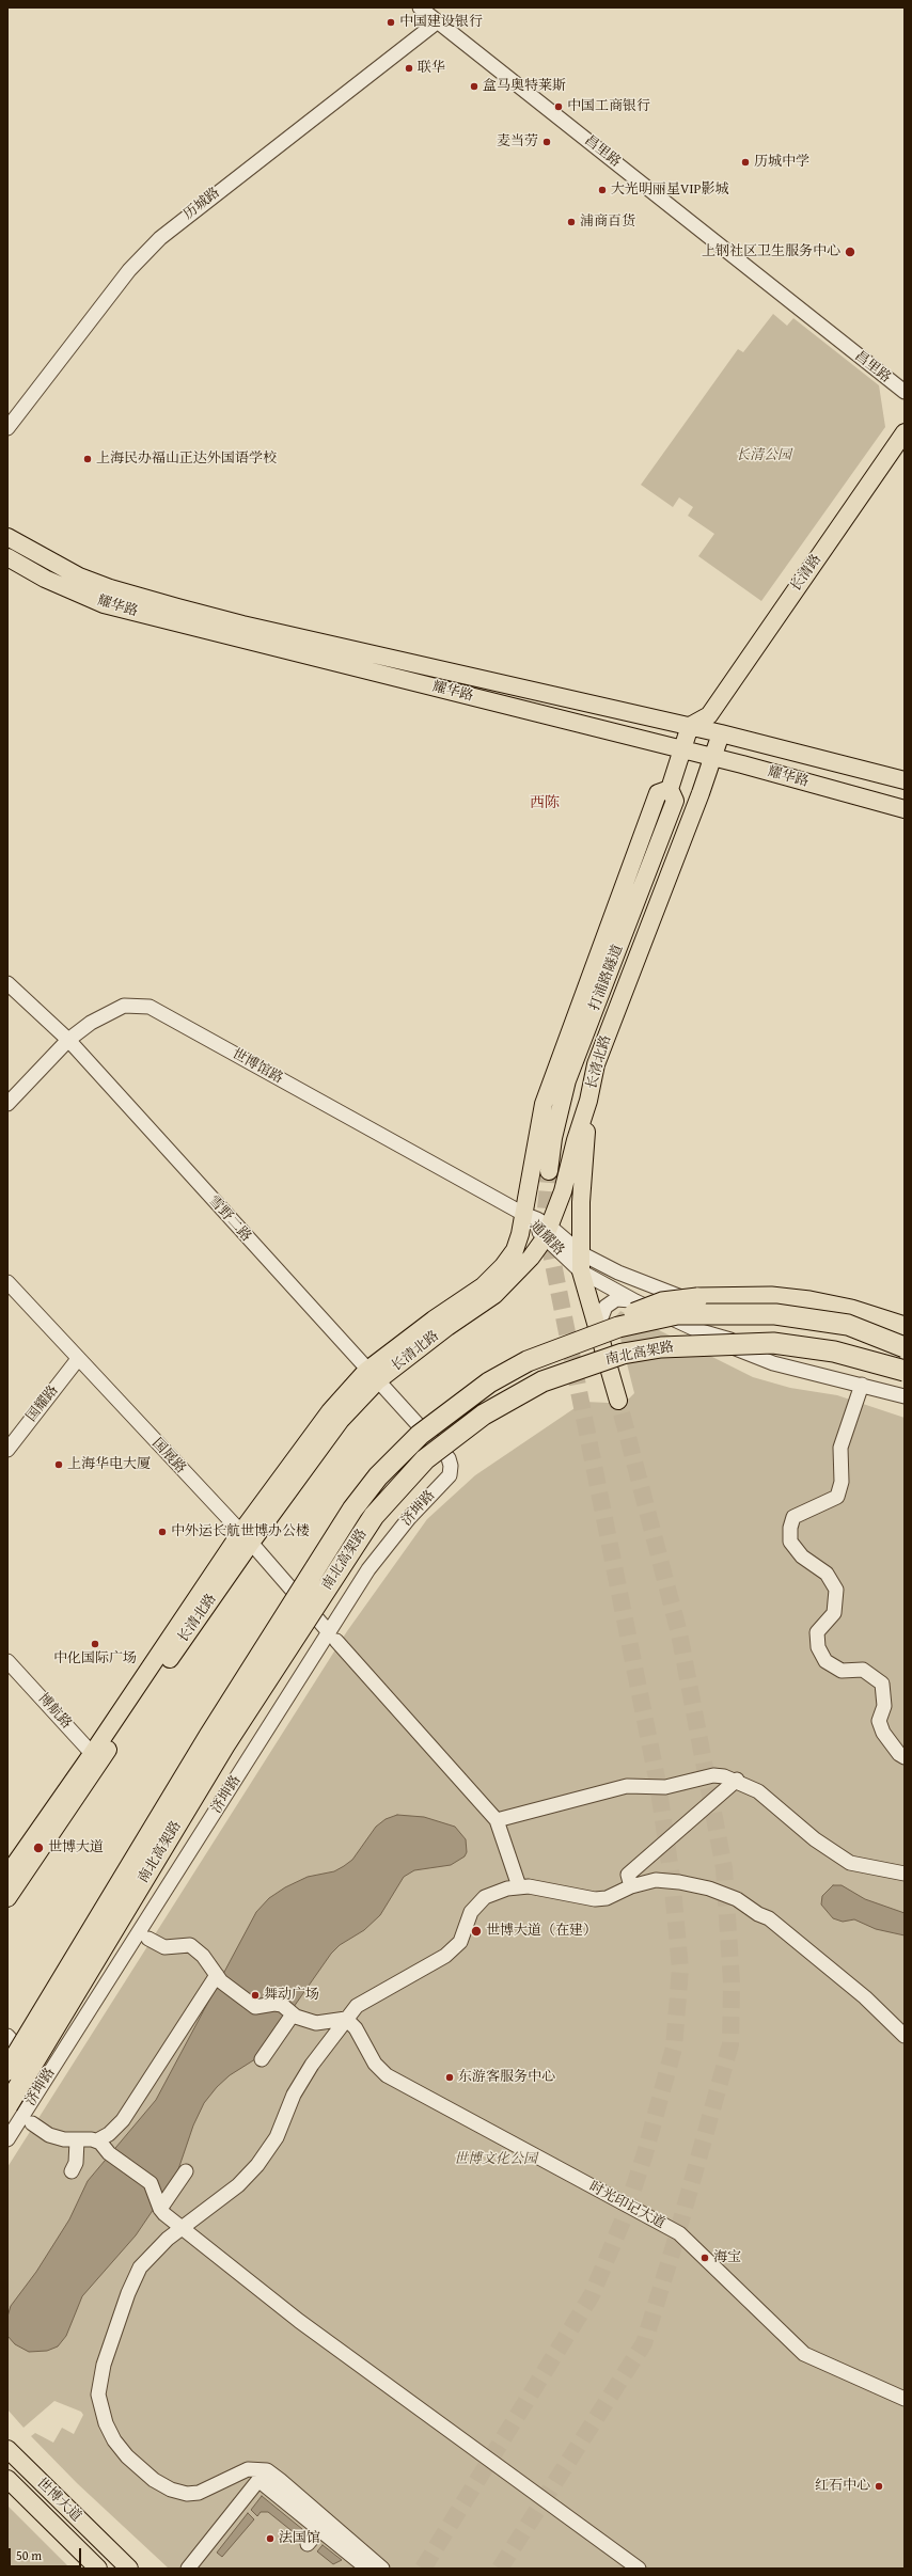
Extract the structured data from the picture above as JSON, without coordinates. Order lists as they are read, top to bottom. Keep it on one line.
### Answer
{"streets":{"highway":["南北高架路"],"main road":["长清路","耀华路","打浦路隧道","长清北路","世博大道"],"street":["昌里路","历城路","世博馆路","雪野二路","通耀路","国耀路","国展路","济坤路","博航路","时光印记大道"]},"crossings":[["昌里路","历城路"],["长清路","耀华路"],["耀华路","长清北路"],["打浦路隧道","长清北路"],["长清北路","世博馆路"],["长清北路","雪野二路"],["长清北路","通耀路"],["长清北路","国展路"],["长清北路","博航路"],["世博馆路","雪野二路"],["世博馆路","通耀路"],["雪野二路","济坤路"],["国耀路","国展路"],["国展路","济坤路"]],"districts":["西陈"],"parks":["长清公园","世博文化公园"],"places":["中国建设银行","联华","盒马奥特莱斯","中国工商银行","麦当劳","历城中学","大光明丽星VIP影城","浦商百货","上钢社区卫生服务中心","上海民办福山正达外国语学校","上海华电大厦","中外运长航世博办公楼","中化国际广场","世博大道","世博大道（在建）","舞动广场","东游客服务中心","海宝","红石中心","法国馆"],"scale_bar":"50 m"}
